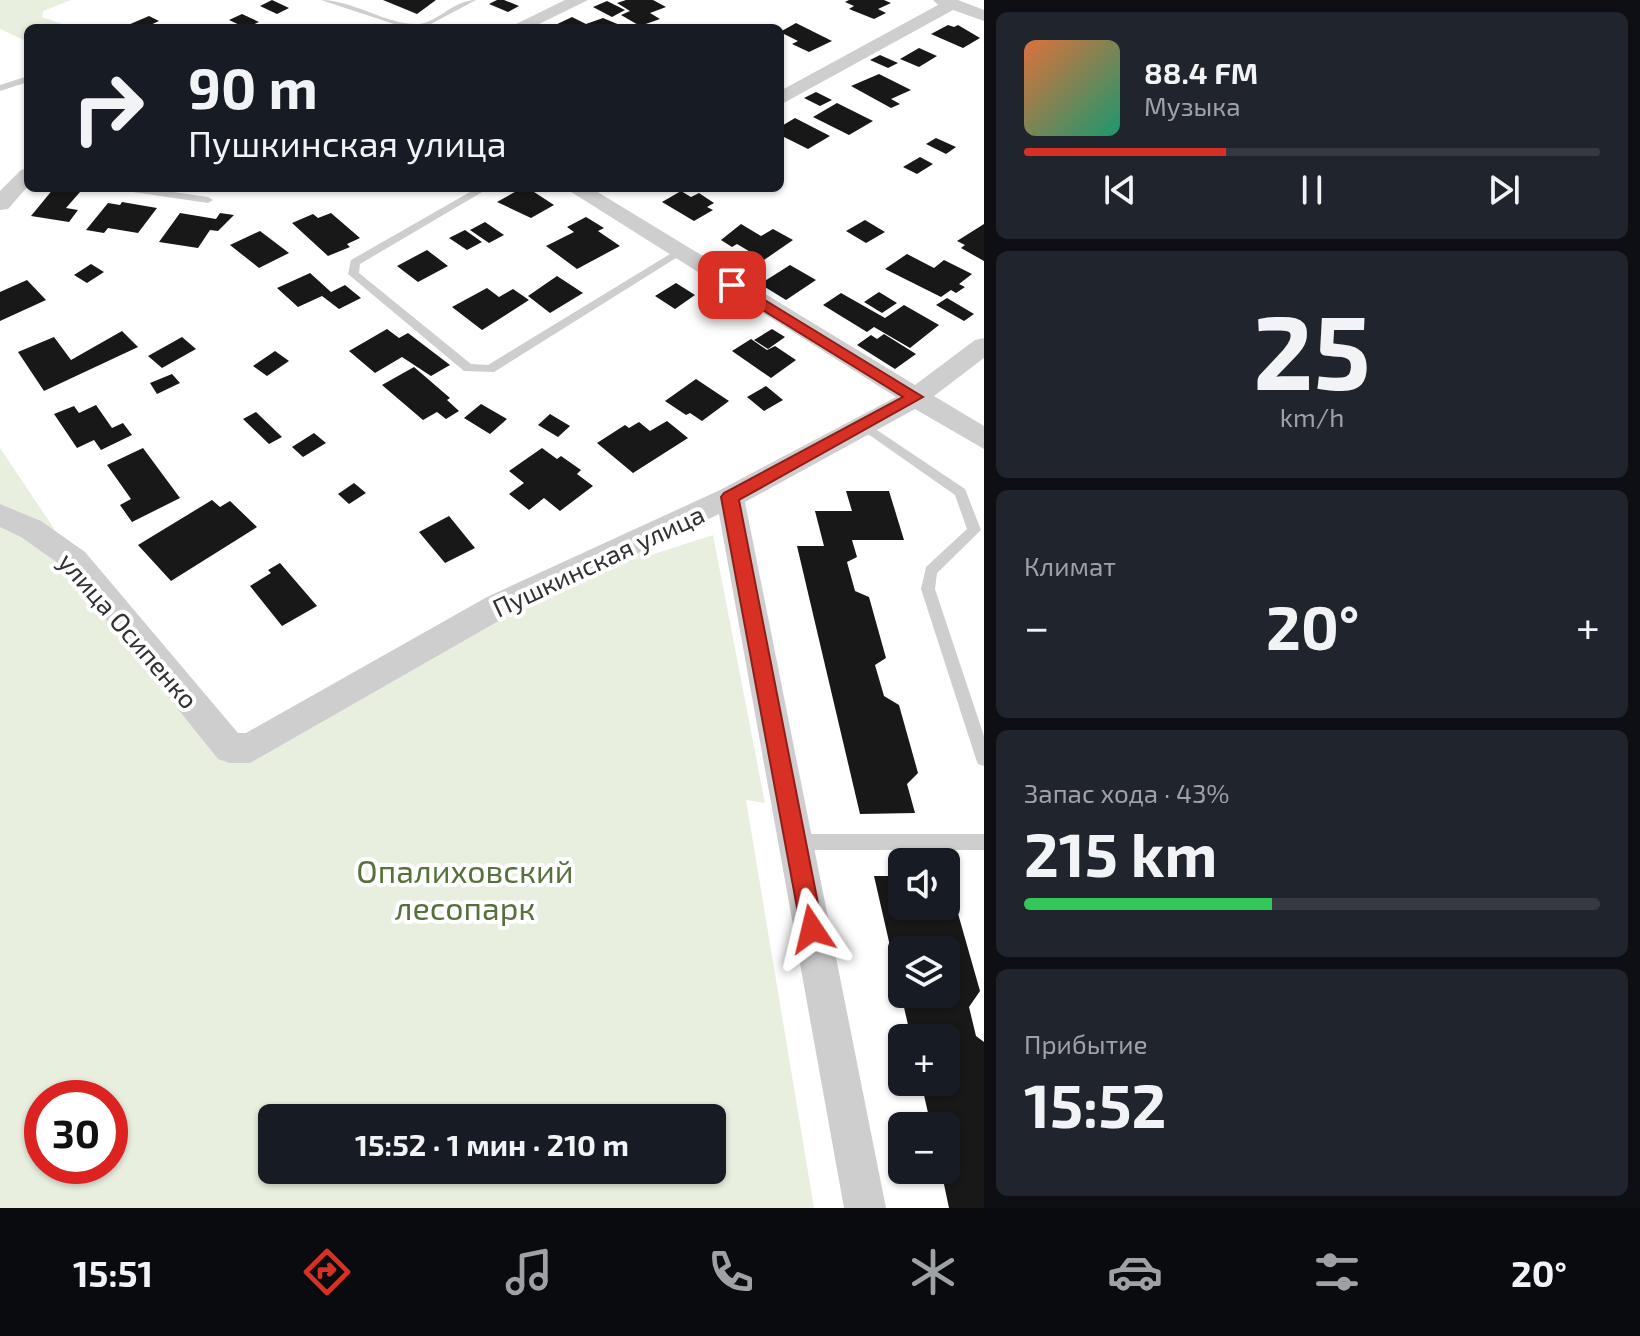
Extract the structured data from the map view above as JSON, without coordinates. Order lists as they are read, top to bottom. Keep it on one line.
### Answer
{"streets":{"street":["Пушкинская улица","улица Осипенко"]},"crossings":[["Пушкинская улица","улица Осипенко"]],"parks":["Опалиховский лесопарк"],"page":{"turn":["90 m","Пушкинская улица"],"song":["88.4 FM","Музыка"],"tile":[["25","km/h"],"Климат",["Запас хода · 43%","215 km"],["Прибытие","15:52"]],"heat":["−","20°","+"],"map_buttons":["+","−"],"limit":"30","trip":"15:52 · 1 мин · 210 m","tabs":["15:51","20°"]}}
